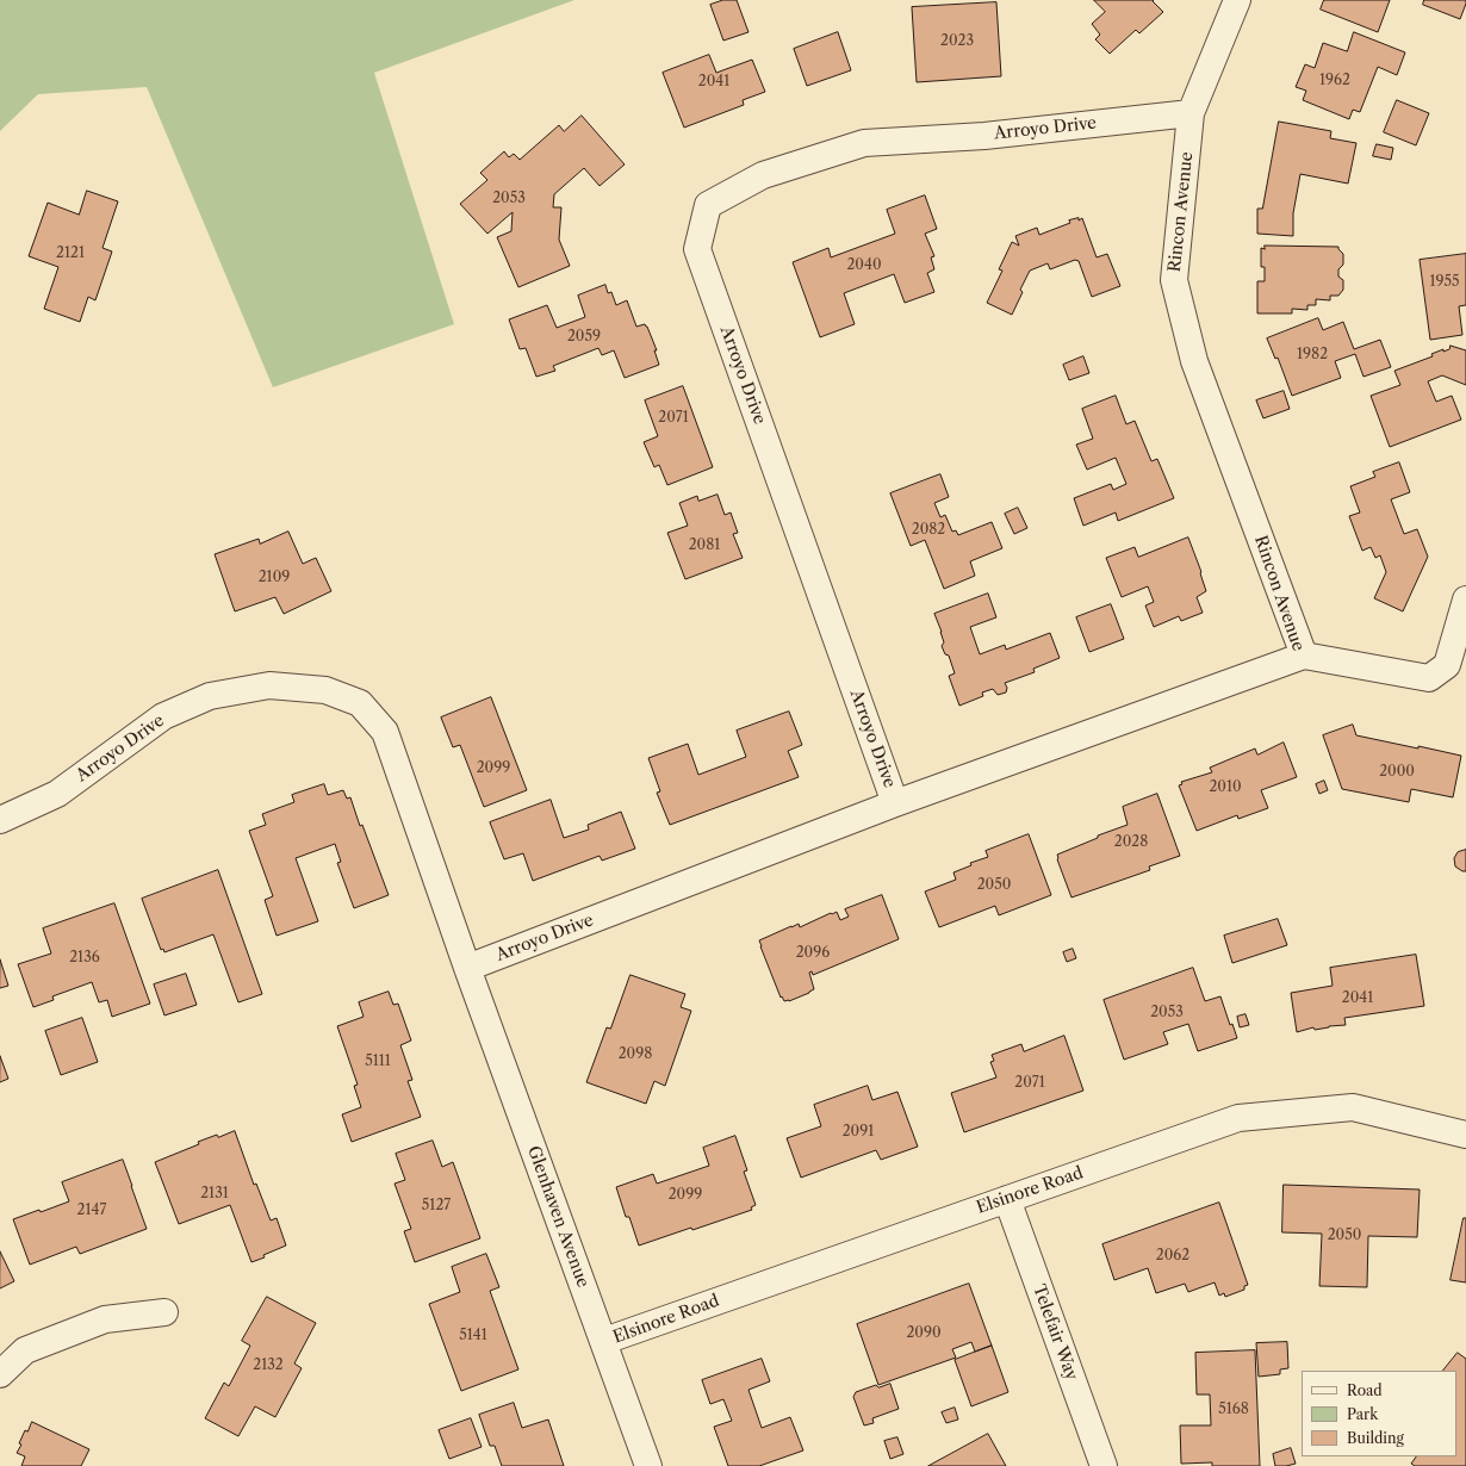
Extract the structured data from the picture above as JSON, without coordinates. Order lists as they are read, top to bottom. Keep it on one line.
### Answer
{"streets":{"street":["Arroyo Drive","Rincon Avenue","Elsinore Road","Glenhaven Avenue","Telefair Way"]},"crossings":[["Arroyo Drive","Rincon Avenue"],["Arroyo Drive","Glenhaven Avenue"],["Elsinore Road","Glenhaven Avenue"],["Elsinore Road","Telefair Way"]],"house_numbers":["2023","1962","2041","2053","2121","2040","1955","2059","1982","2071","2082","2081","2109","2099","2000","2010","2028","2050","2096","2136","2041","2053","2098","5111","2071","2091","2131","2099","5127","2147","2050","2062","2090","5141","2132","5168"],"legend":["Road","Park","Building"]}
